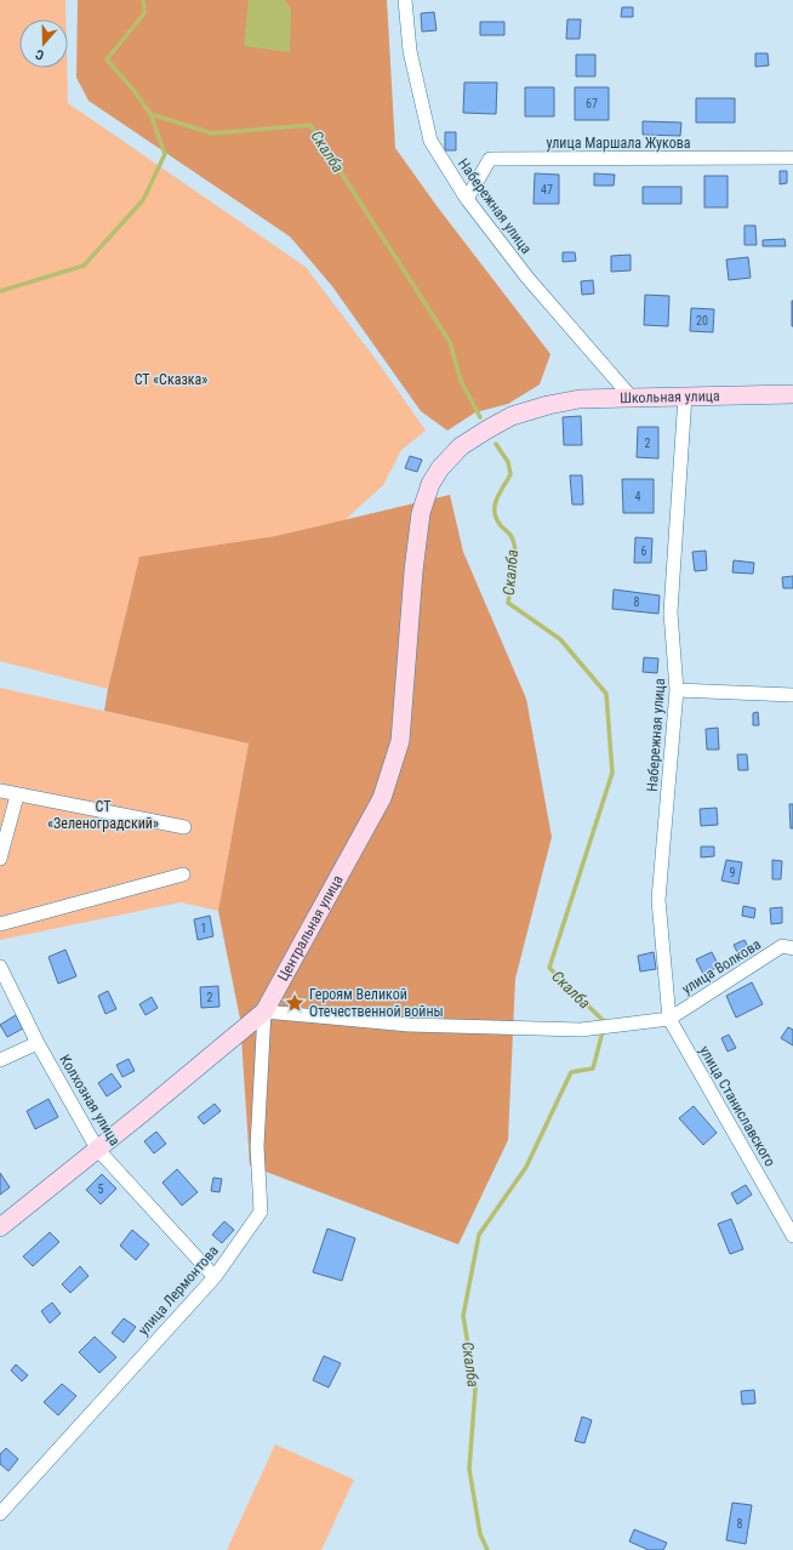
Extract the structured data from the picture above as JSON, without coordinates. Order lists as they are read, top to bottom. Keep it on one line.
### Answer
{"streets":{"street":["улица Маршала Жукова","Набережная улица","Школьная улица","Центральная улица","улица Волкова","Колхозная улица","улица Станиславского","улица Лермонтова"]},"crossings":[["улица Маршала Жукова","Набережная улица"],["Набережная улица","Школьная улица"],["Набережная улица","улица Волкова"],["Набережная улица","улица Станиславского"],["Школьная улица","Центральная улица"],["Центральная улица","Колхозная улица"],["Центральная улица","улица Лермонтова"],["улица Волкова","улица Станиславского"],["Колхозная улица","улица Лермонтова"]],"water":["Скалба"],"parks":["СТ «Сказка»","СТ «Зеленоградский»"],"places":{"place":["Героям Великой Отечественной войны"]},"house_numbers":["67","47","20","2","4","6","8","9","1","2","5","8"],"north":"bottom"}
